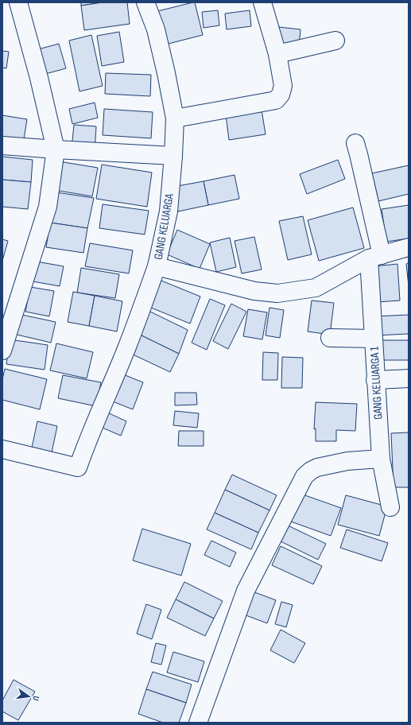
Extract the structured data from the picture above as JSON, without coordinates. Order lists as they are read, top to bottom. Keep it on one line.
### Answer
{"streets":{"street":["GANG KELUARGA","GANG KELUARGA 1"]},"crossings":[["GANG KELUARGA","GANG KELUARGA 1"]],"north":"right"}
